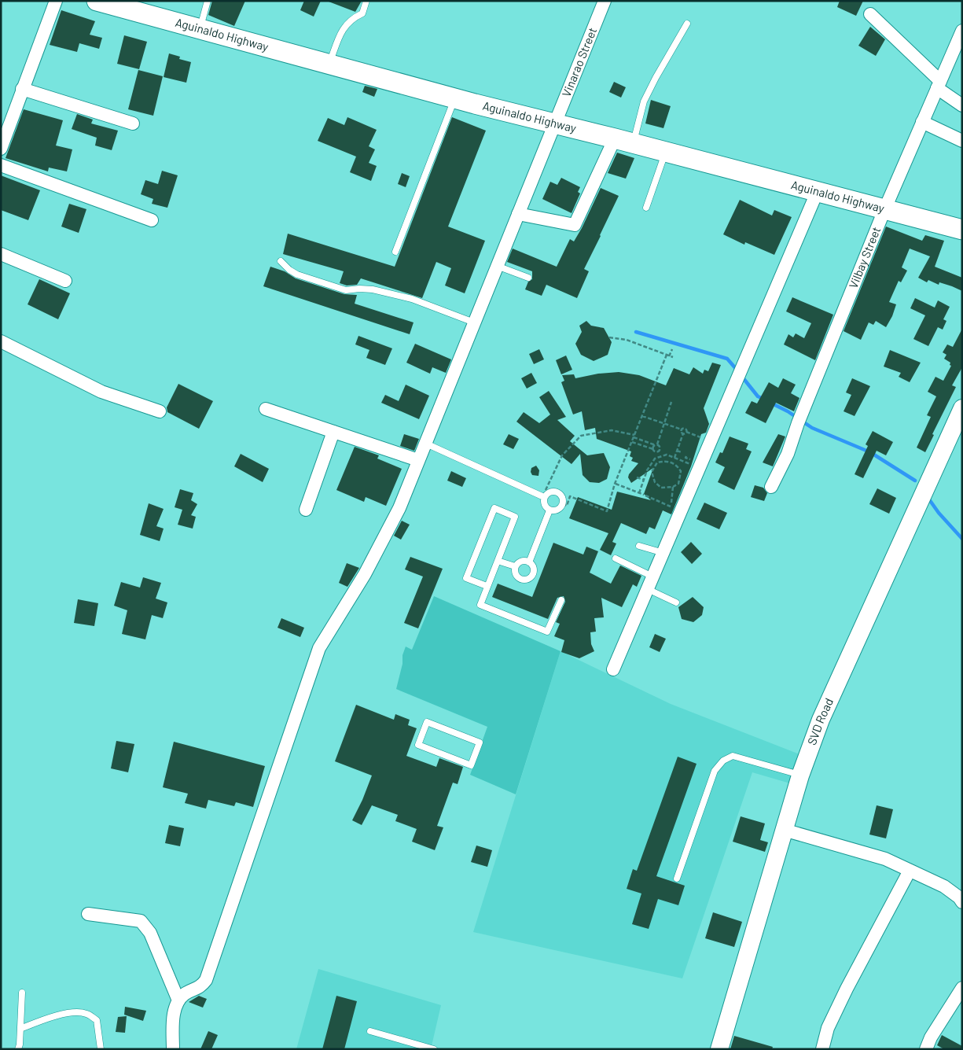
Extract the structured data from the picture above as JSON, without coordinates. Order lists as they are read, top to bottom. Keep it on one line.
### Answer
{"streets":{"main road":["Aguinaldo Highway","SVD Road"],"street":["Vinarao Street","Vilbay Street"]},"crossings":[["Aguinaldo Highway","Vinarao Street"],["Aguinaldo Highway","Vilbay Street"]]}
